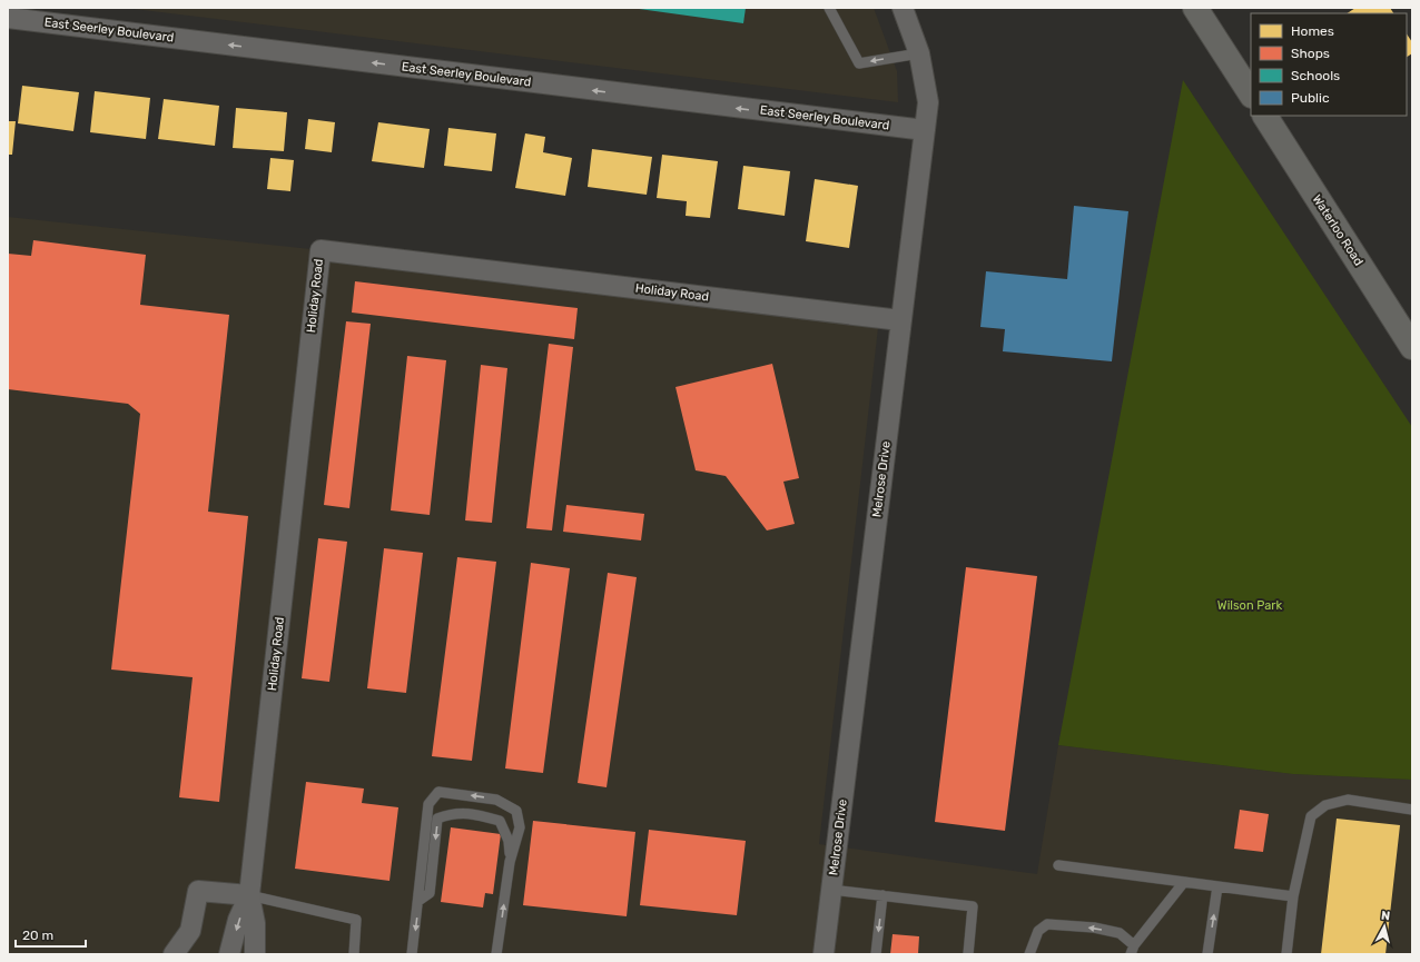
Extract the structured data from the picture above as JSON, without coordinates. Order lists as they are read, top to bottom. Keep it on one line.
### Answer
{"streets":{"main road":["Waterloo Road"],"street":["East Seerley Boulevard","Holiday Road","Melrose Drive"]},"crossings":[["East Seerley Boulevard","Melrose Drive"],["Holiday Road","Melrose Drive"]],"one_way":["East Seerley Boulevard"],"parks":["Wilson Park"],"legend":["Homes","Shops","Schools","Public"],"scale_bar":"20 m","north":"top"}
